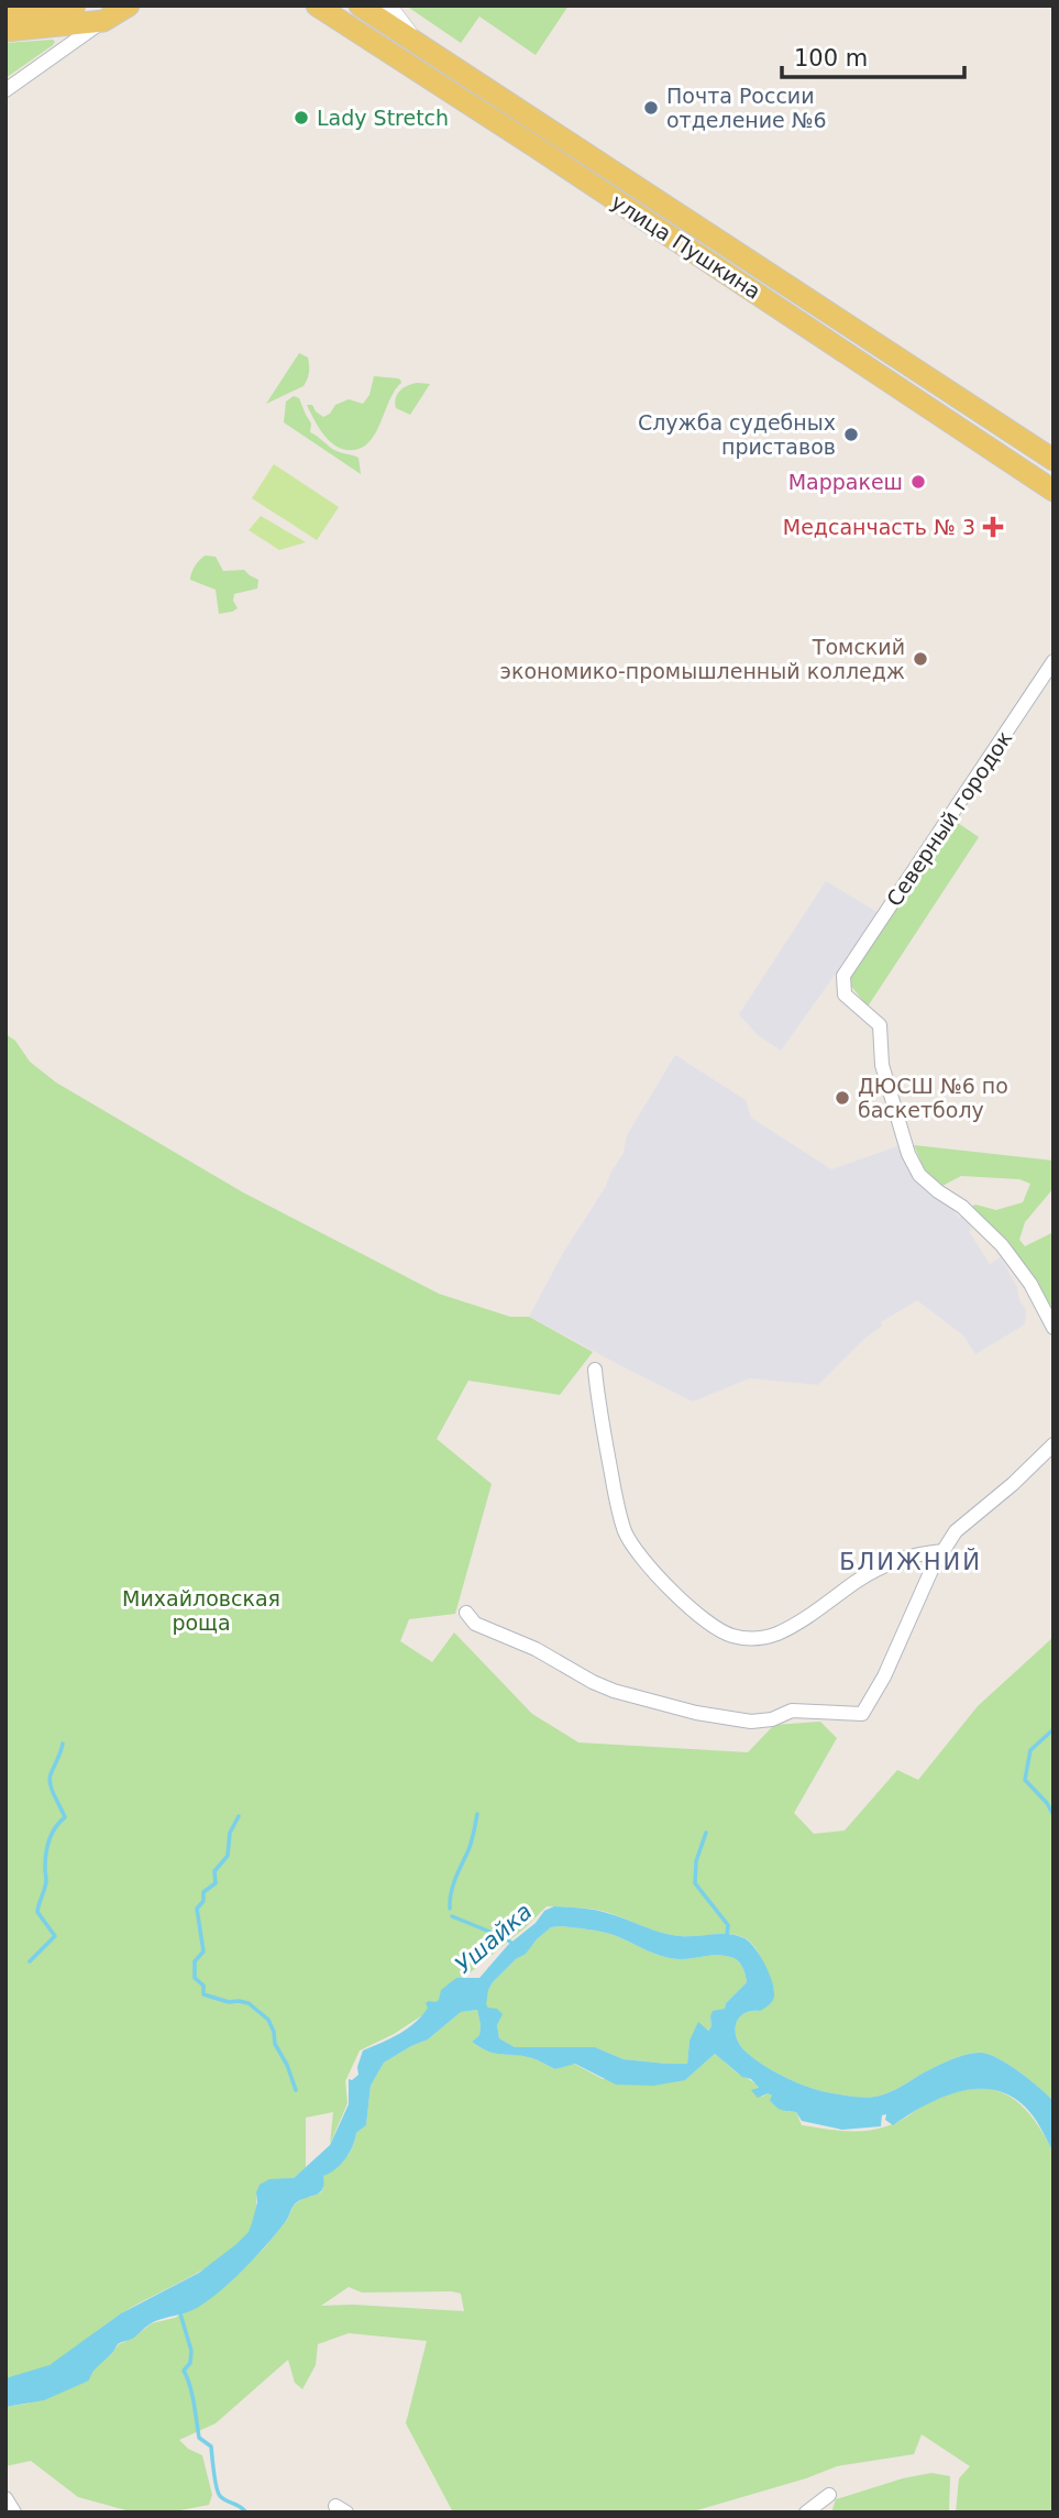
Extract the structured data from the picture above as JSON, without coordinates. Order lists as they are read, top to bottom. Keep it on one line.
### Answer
{"streets":{"main road":["улица Пушкина"],"street":["Северный городок"]},"districts":["БЛИЖНИЙ"],"water":["Ушайка"],"parks":["Михайловская роща"],"places":{"other":["Почта России отделение №6","Lady Stretch","Служба судебных приставов","Марракеш","Томский экономико-промышленный колледж","ДЮСШ №6 по баскетболу"],"health":["Медсанчасть № 3"]},"scale_bar":"100 m"}
